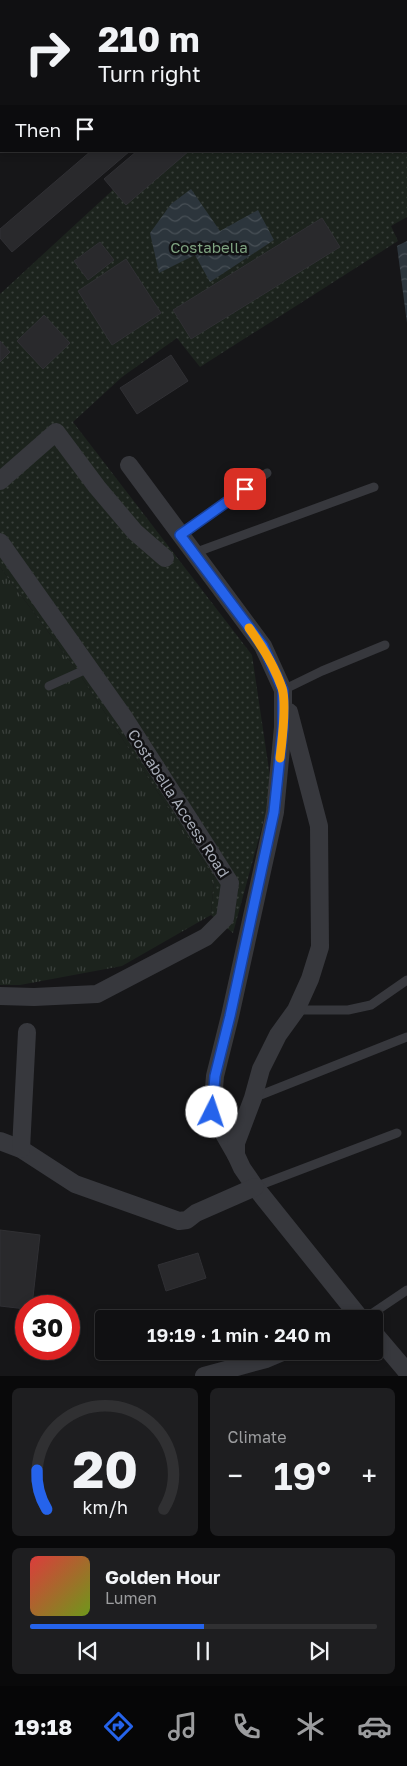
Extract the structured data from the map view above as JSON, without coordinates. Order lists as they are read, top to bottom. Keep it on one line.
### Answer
{"streets":{"street":["Costabella Access Road"]},"parks":["Costabella"],"page":{"turn":["210 m","Turn right"],"then":"Then","limit":"30","trip":"19:19 · 1 min · 240 m","tile":"Climate","heat":["−","19°","+"],"song":["Golden Hour","Lumen"],"tabs":"19:18","gauge":["20","km/h"]}}
